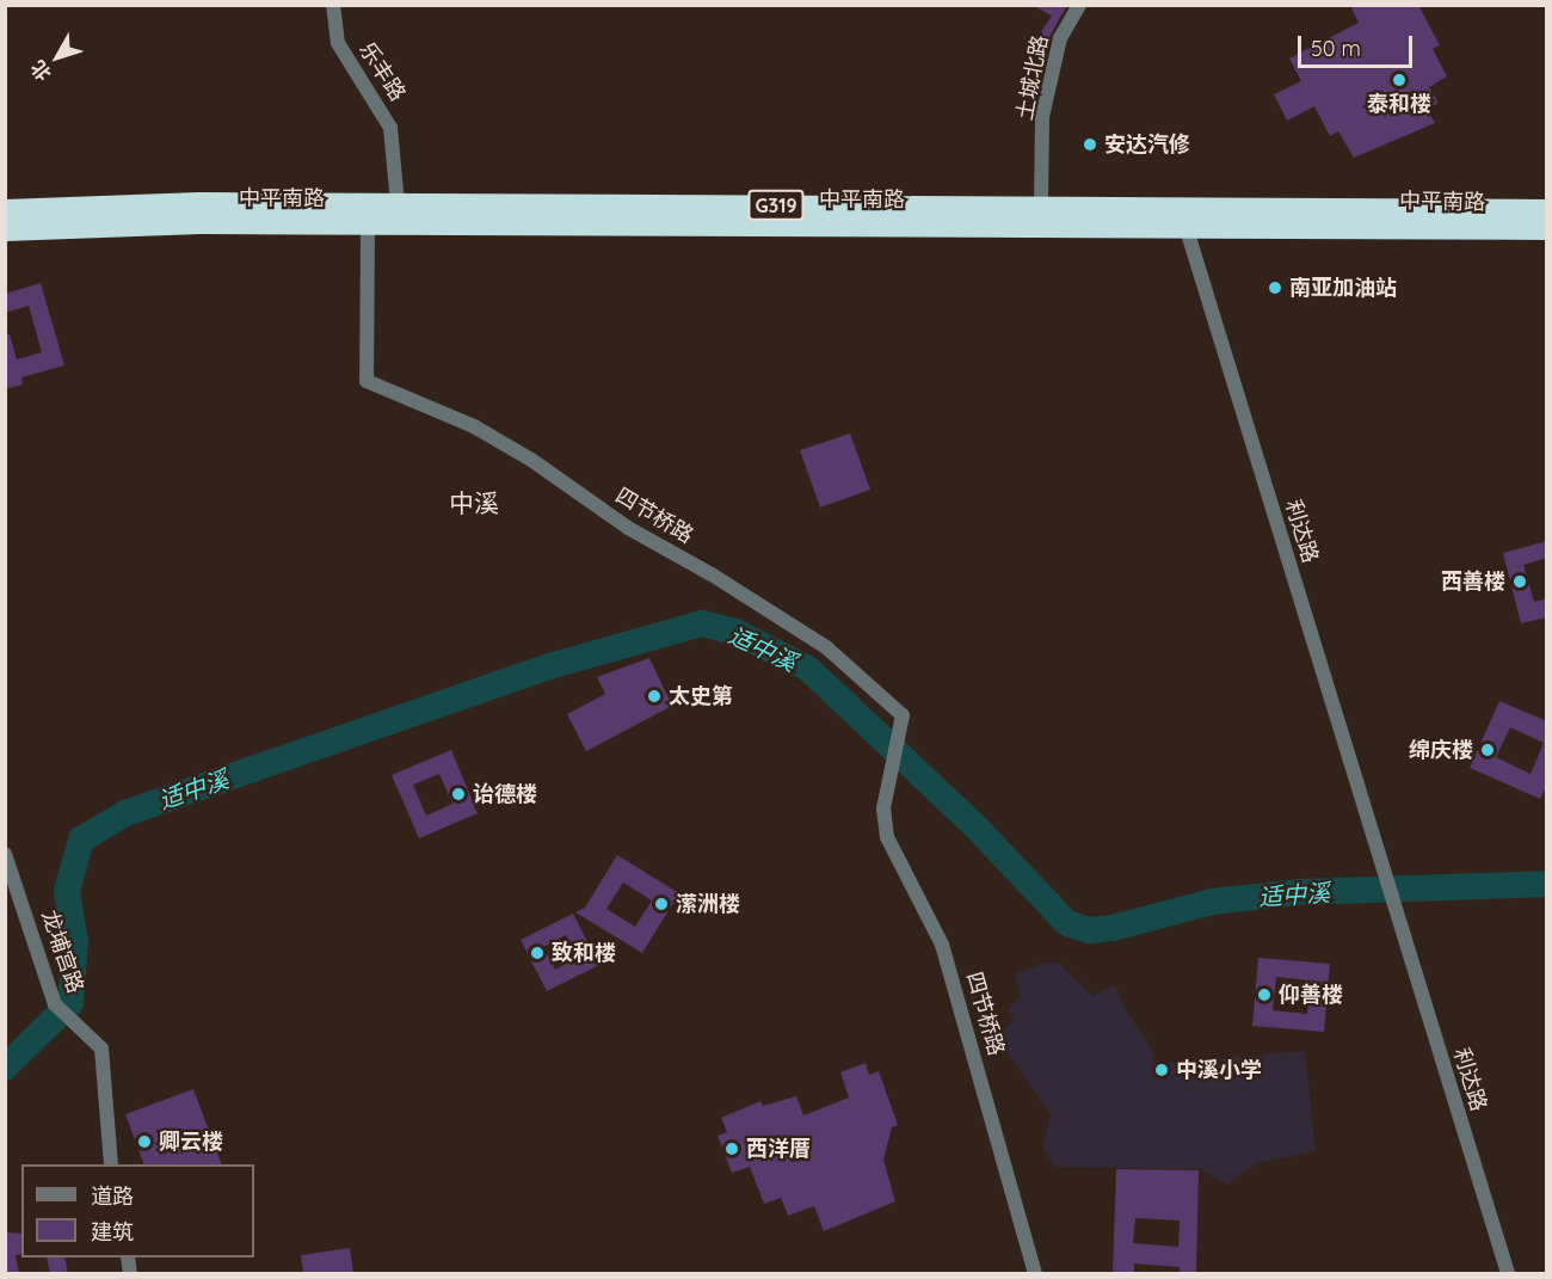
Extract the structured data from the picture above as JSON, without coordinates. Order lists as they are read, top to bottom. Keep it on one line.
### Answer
{"streets":{"highway":["中平南路","G319"],"street":["乐丰路","土城北路","四节桥路","利达路","龙埔宫路"]},"crossings":[["乐丰路","G319"],["土城北路","G319"],["中平南路","四节桥路"],["中平南路","利达路"]],"districts":["中溪"],"water":["适中溪"],"places":["泰和楼","安达汽修","南亚加油站","西善楼","太史第","绵庆楼","诒德楼","潆洲楼","致和楼","仰善楼","中溪小学","卿云楼","西洋厝"],"legend":["道路","建筑"],"scale_bar":"50 m","north":"bottom left"}
